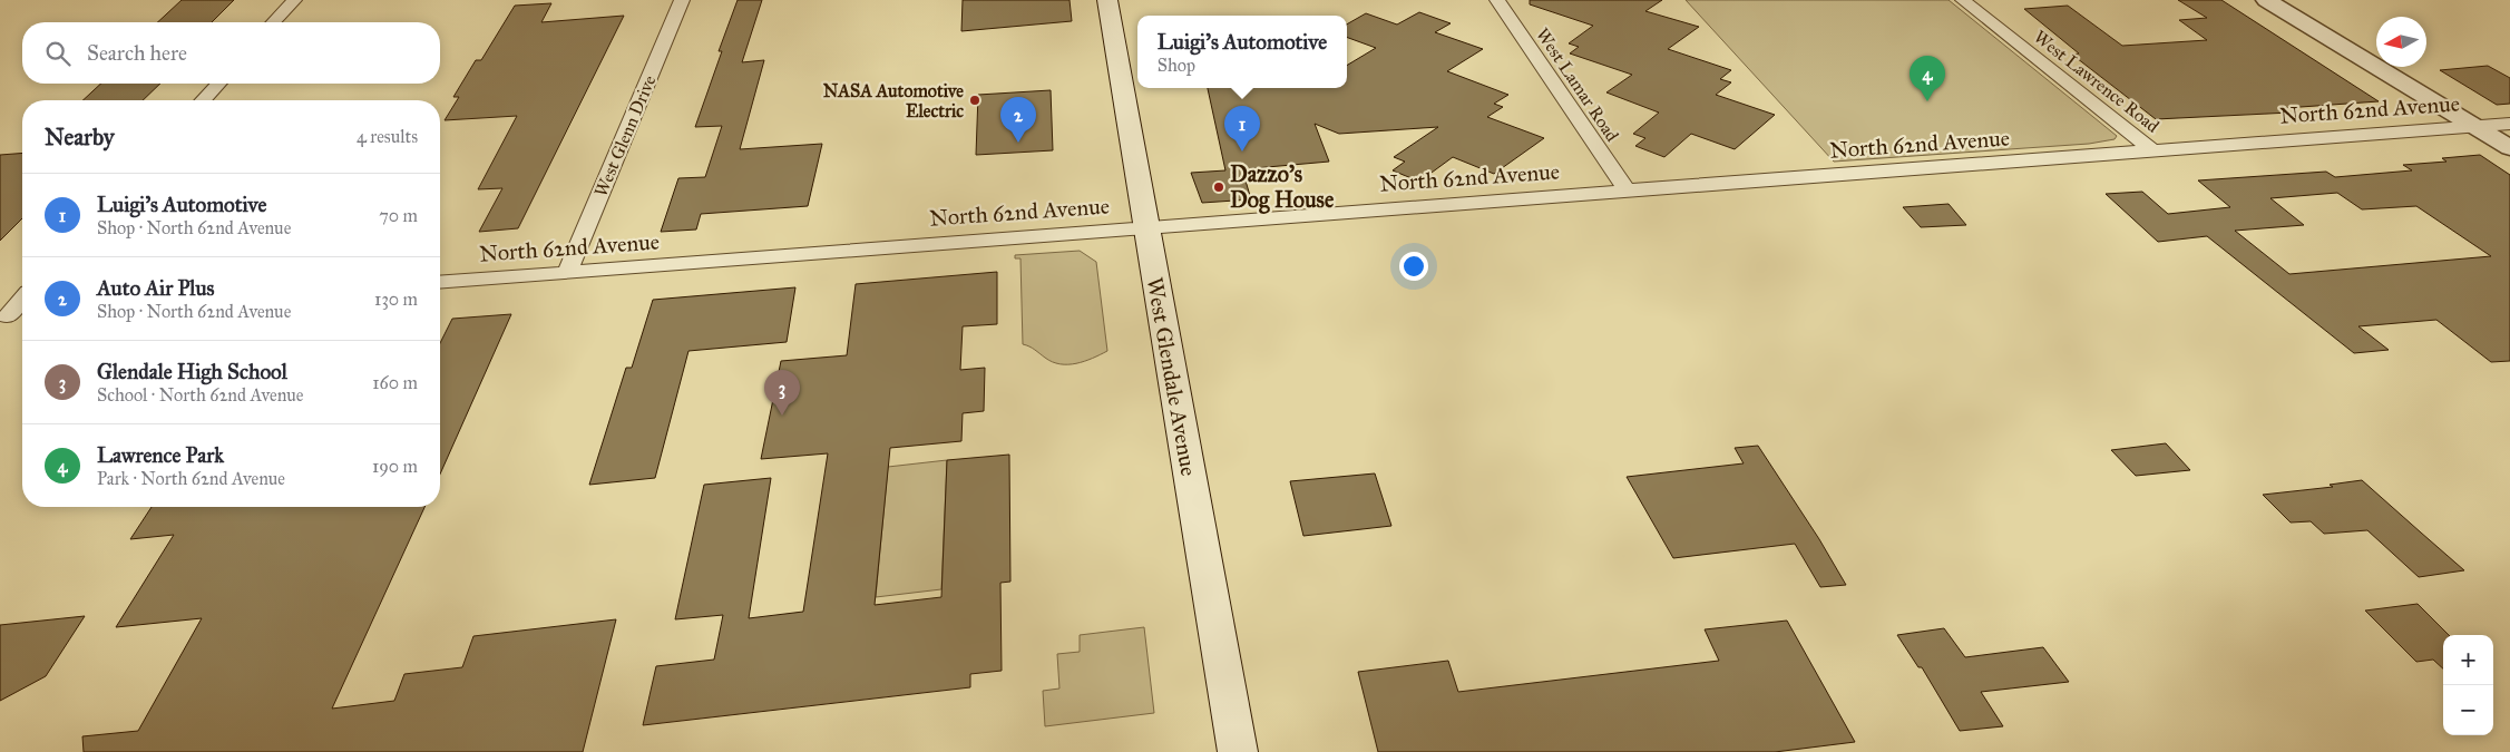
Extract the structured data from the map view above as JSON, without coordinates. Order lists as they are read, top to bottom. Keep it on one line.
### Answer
{"streets":{"main road":["West Glendale Avenue"],"street":["West Lawrence Road","West Lamar Road","North 62nd Avenue","West Glenn Drive"]},"crossings":[["West Lawrence Road","North 62nd Avenue"],["West Lamar Road","North 62nd Avenue"],["North 62nd Avenue","West Glenn Drive"],["North 62nd Avenue","West Glendale Avenue"]],"places":["NASA Automotive Electric","Dazzo's Dog House"],"north":"left","page":{"popup":["Luigi's Automotive","Shop"],"search":"Search here","pins":["4","2","1","3"],"heading":["Nearby","4 results"],"list":[{"mark":"1","name":"Luigi's Automotive","note":"Shop · North 62nd Avenue","value":"70 m"},{"mark":"2","name":"Auto Air Plus","note":"Shop · North 62nd Avenue","value":"130 m"},{"mark":"3","name":"Glendale High School","note":"School · North 62nd Avenue","value":"160 m"},{"mark":"4","name":"Lawrence Park","note":"Park · North 62nd Avenue","value":"190 m"}],"map_buttons":["+","−"]}}
